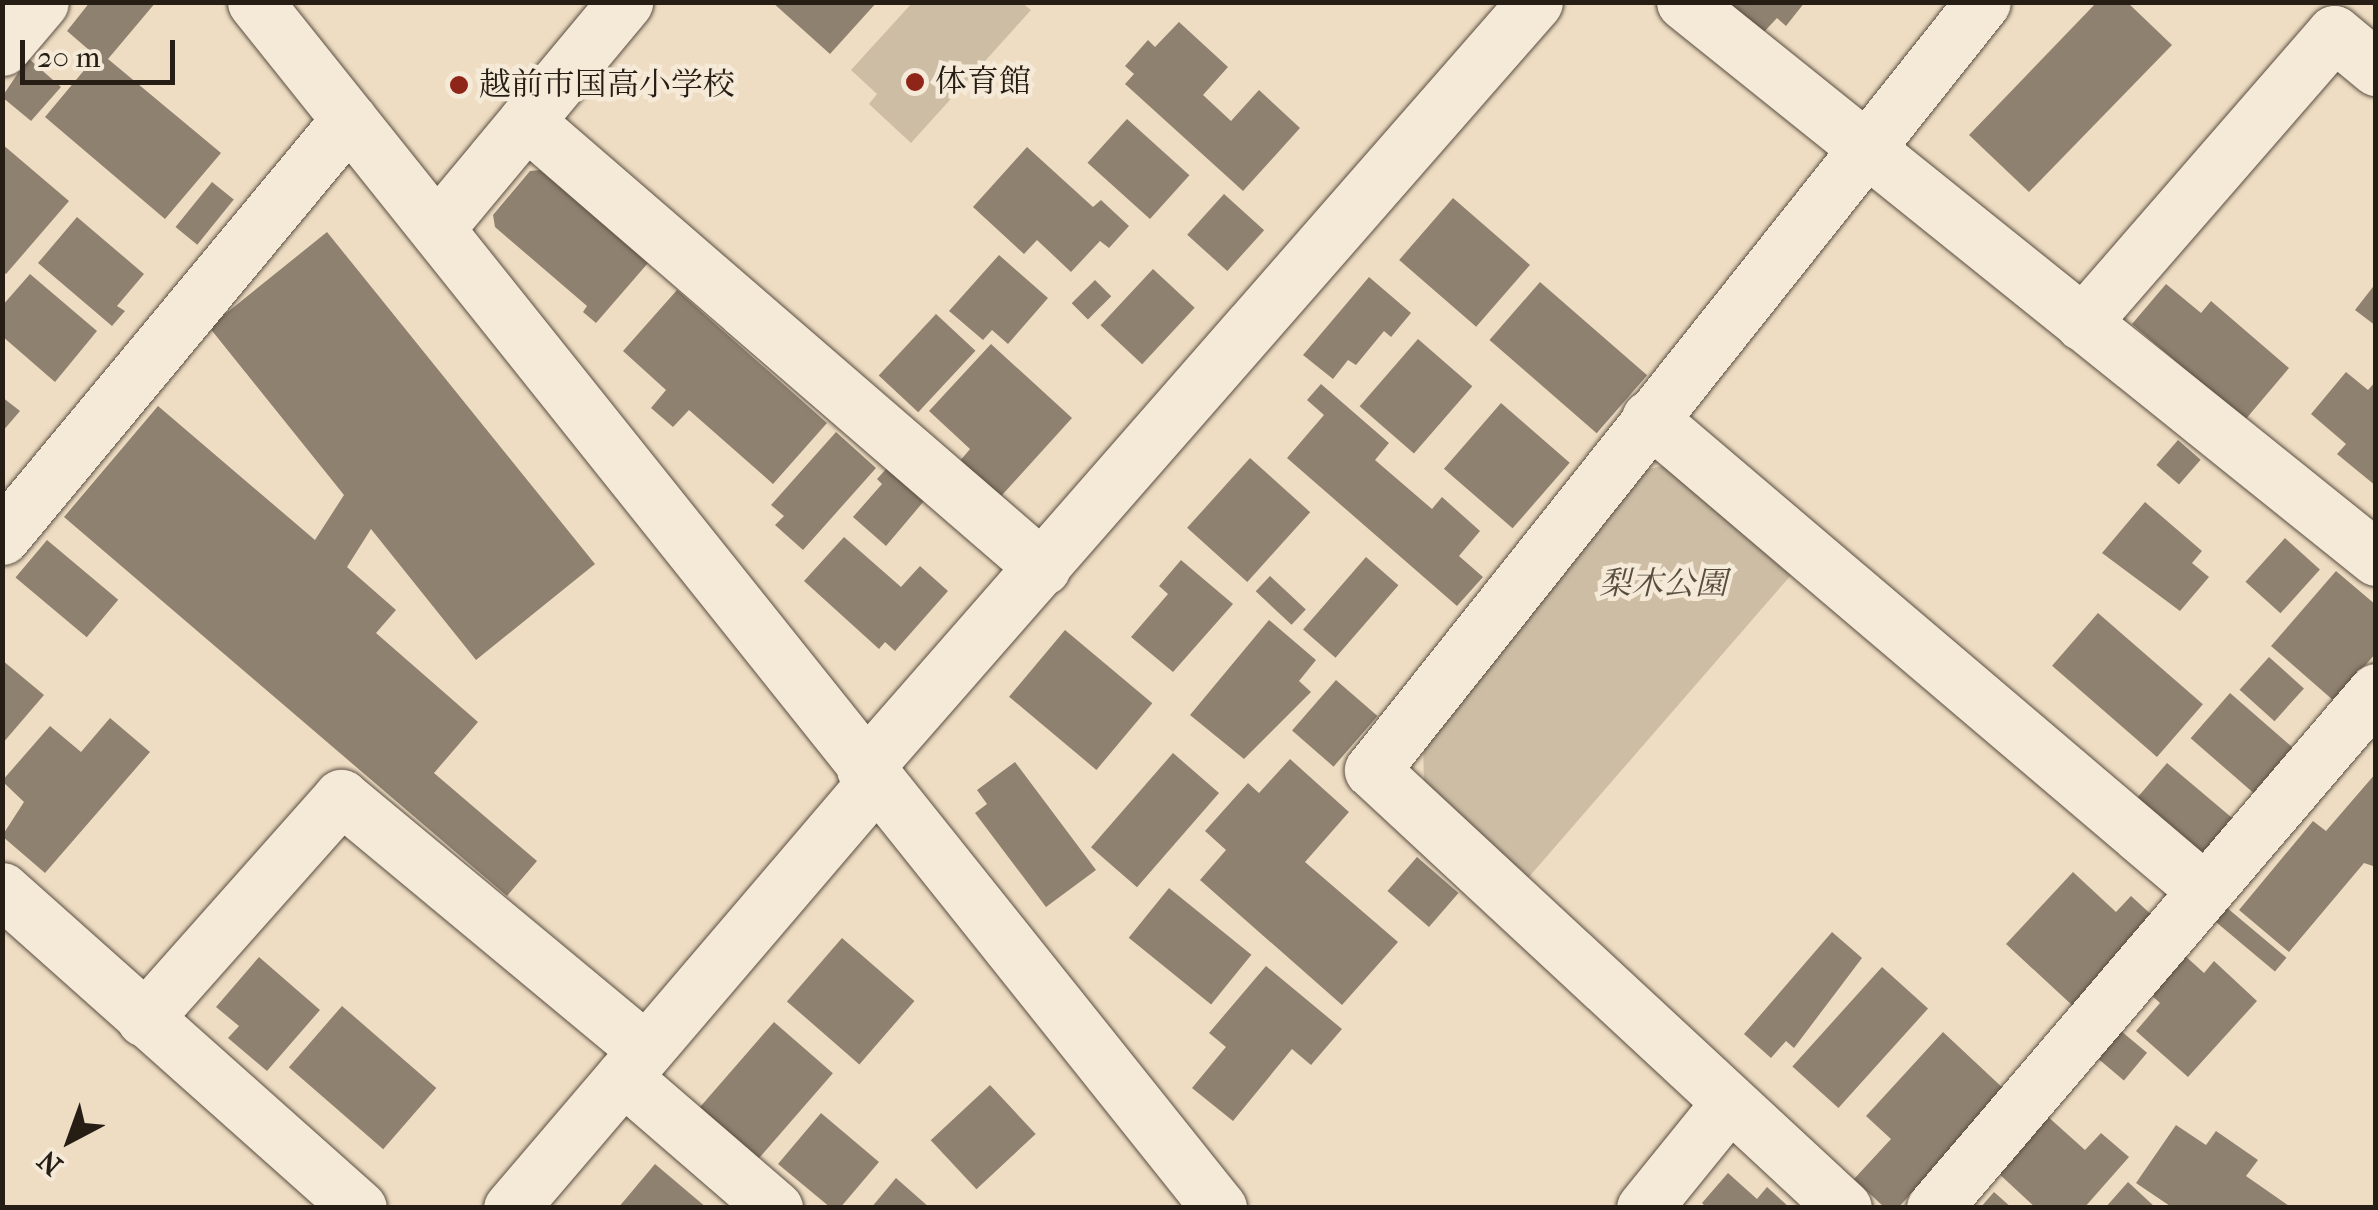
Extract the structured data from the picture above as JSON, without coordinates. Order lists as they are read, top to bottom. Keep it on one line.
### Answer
{"parks":["梨木公園"],"places":["体育館","越前市国高小学校"],"scale_bar":"20 m","north":"bottom left"}
